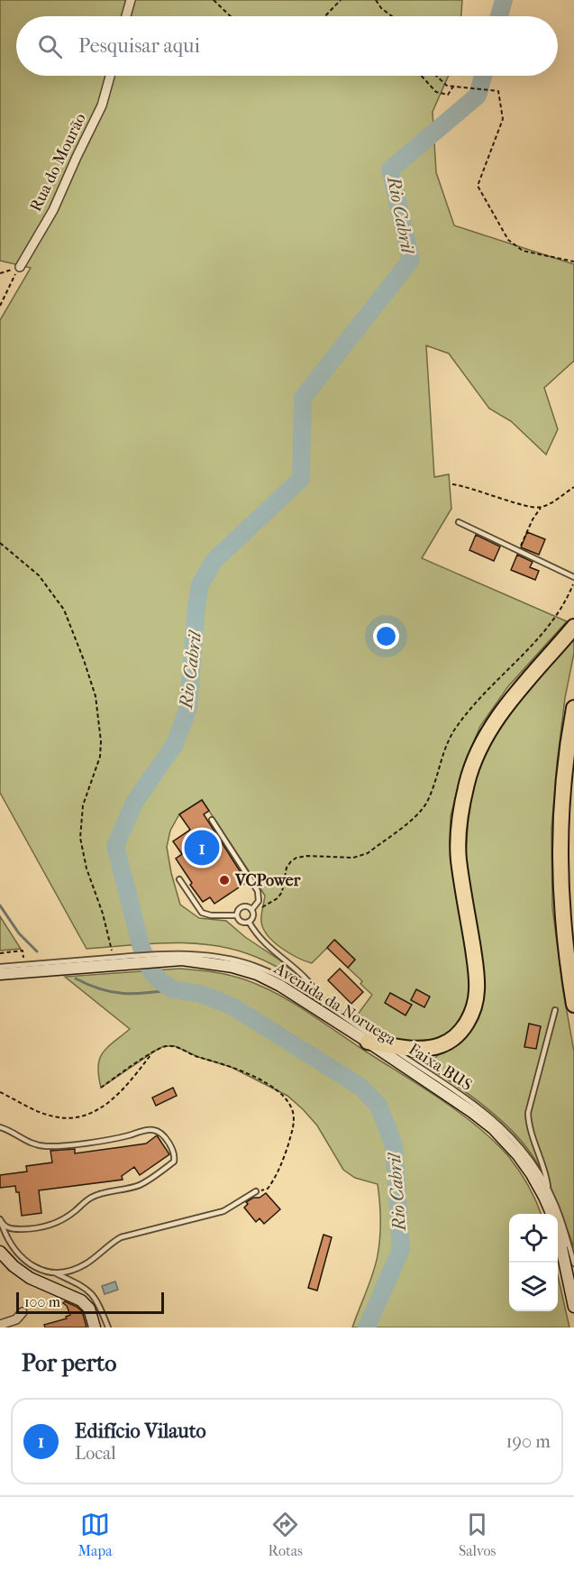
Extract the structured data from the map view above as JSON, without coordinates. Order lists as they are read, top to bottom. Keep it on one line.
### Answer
{"streets":{"main road":["Avenida da Noruega"],"street":["Rua do Mourão"],"lane":["Faixa BUS"]},"crossings":[["Avenida da Noruega","Faixa BUS"]],"water":["Rio Cabril"],"places":["VCPower"],"scale_bar":"100 m","page":{"search":"Pesquisar aqui","pins":"1","scale":"100 m","heading":"Por perto","list":[{"mark":"1","name":"Edifício Vilauto","note":"Local","value":"190 m"}],"nav":["Mapa","Rotas","Salvos"]}}
